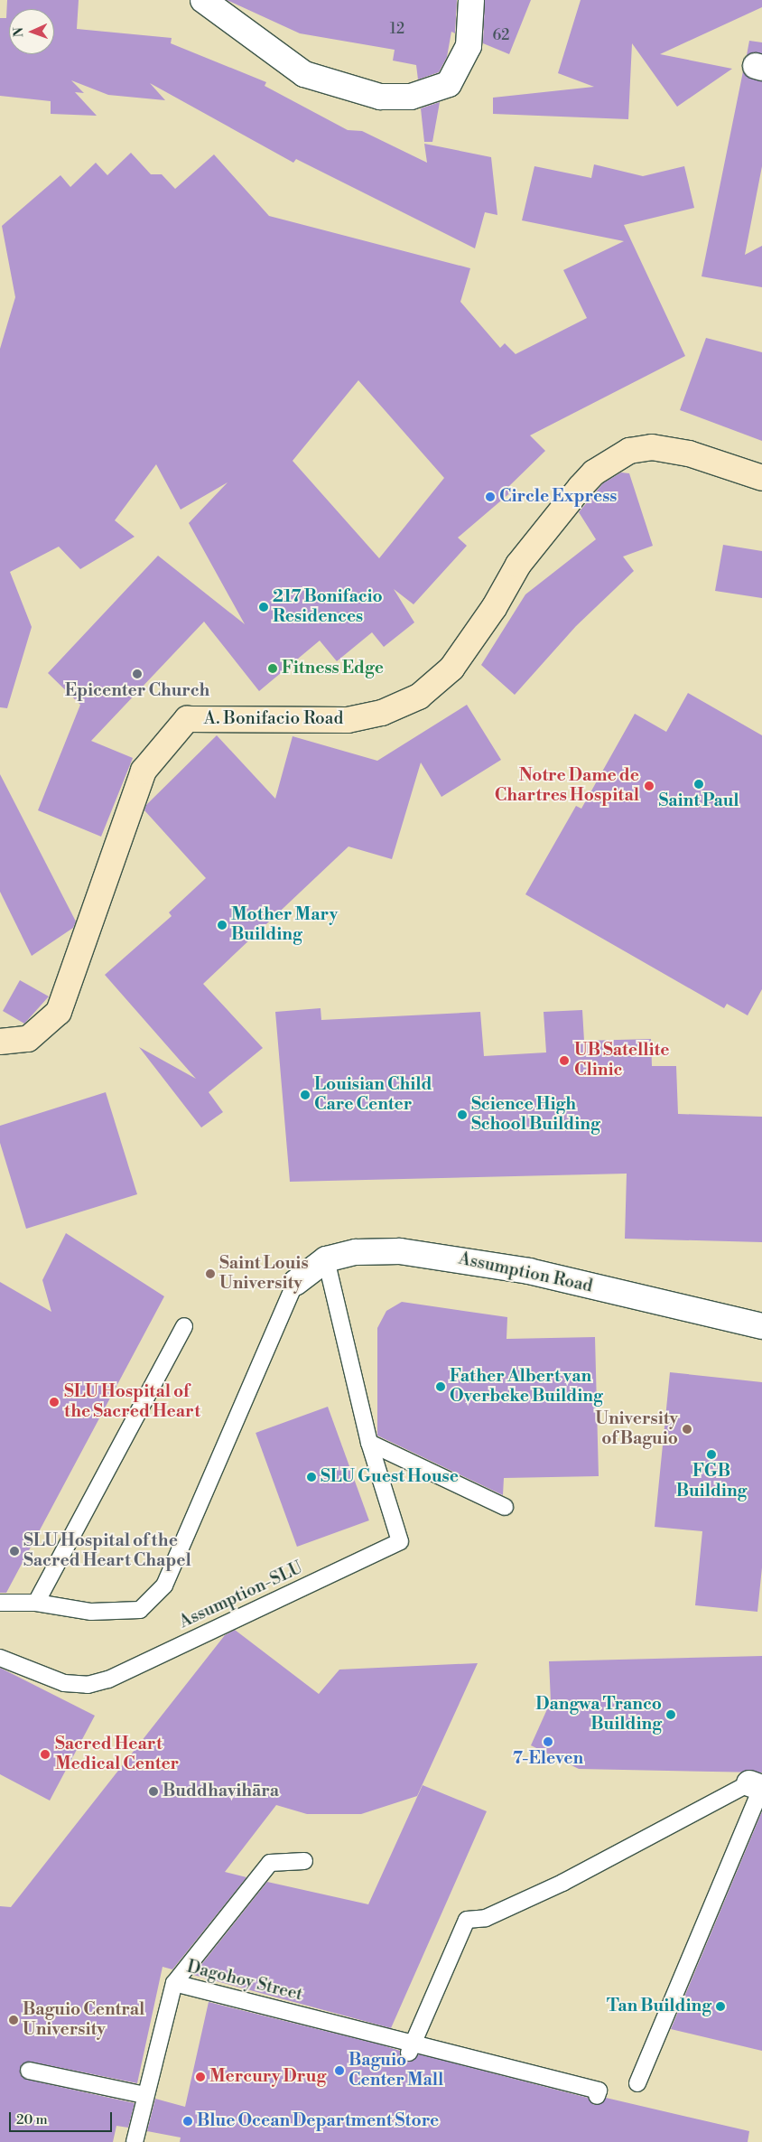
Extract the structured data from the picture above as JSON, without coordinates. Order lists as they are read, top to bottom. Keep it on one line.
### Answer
{"streets":{"main road":["A. Bonifacio Road"],"street":["Assumption Road"],"lane":["Assumption-SLU","Dagohoy Street"]},"crossings":[["Assumption Road","Assumption-SLU"]],"places":["Circle Express","217 Bonifacio Residences","Fitness Edge","Epicenter Church","Saint Paul","Notre Dame de Chartres Hospital","Mother Mary Building","UB Satellite Clinic","Louisian Child Care Center","Science High School Building","Saint Louis University","Father Albert van Overbeke Building","SLU Hospital of the Sacred Heart","University of Baguio","FGB Building","SLU Guest House","SLU Hospital of the Sacred Heart Chapel","Dangwa Tranco Building","7-Eleven","Sacred Heart Medical Center","Buddhavihāra","Tan Building","Baguio Central University","Baguio Center Mall","Mercury Drug","Blue Ocean Department Store"],"house_numbers":["12","62"],"scale_bar":"20 m","north":"left"}
